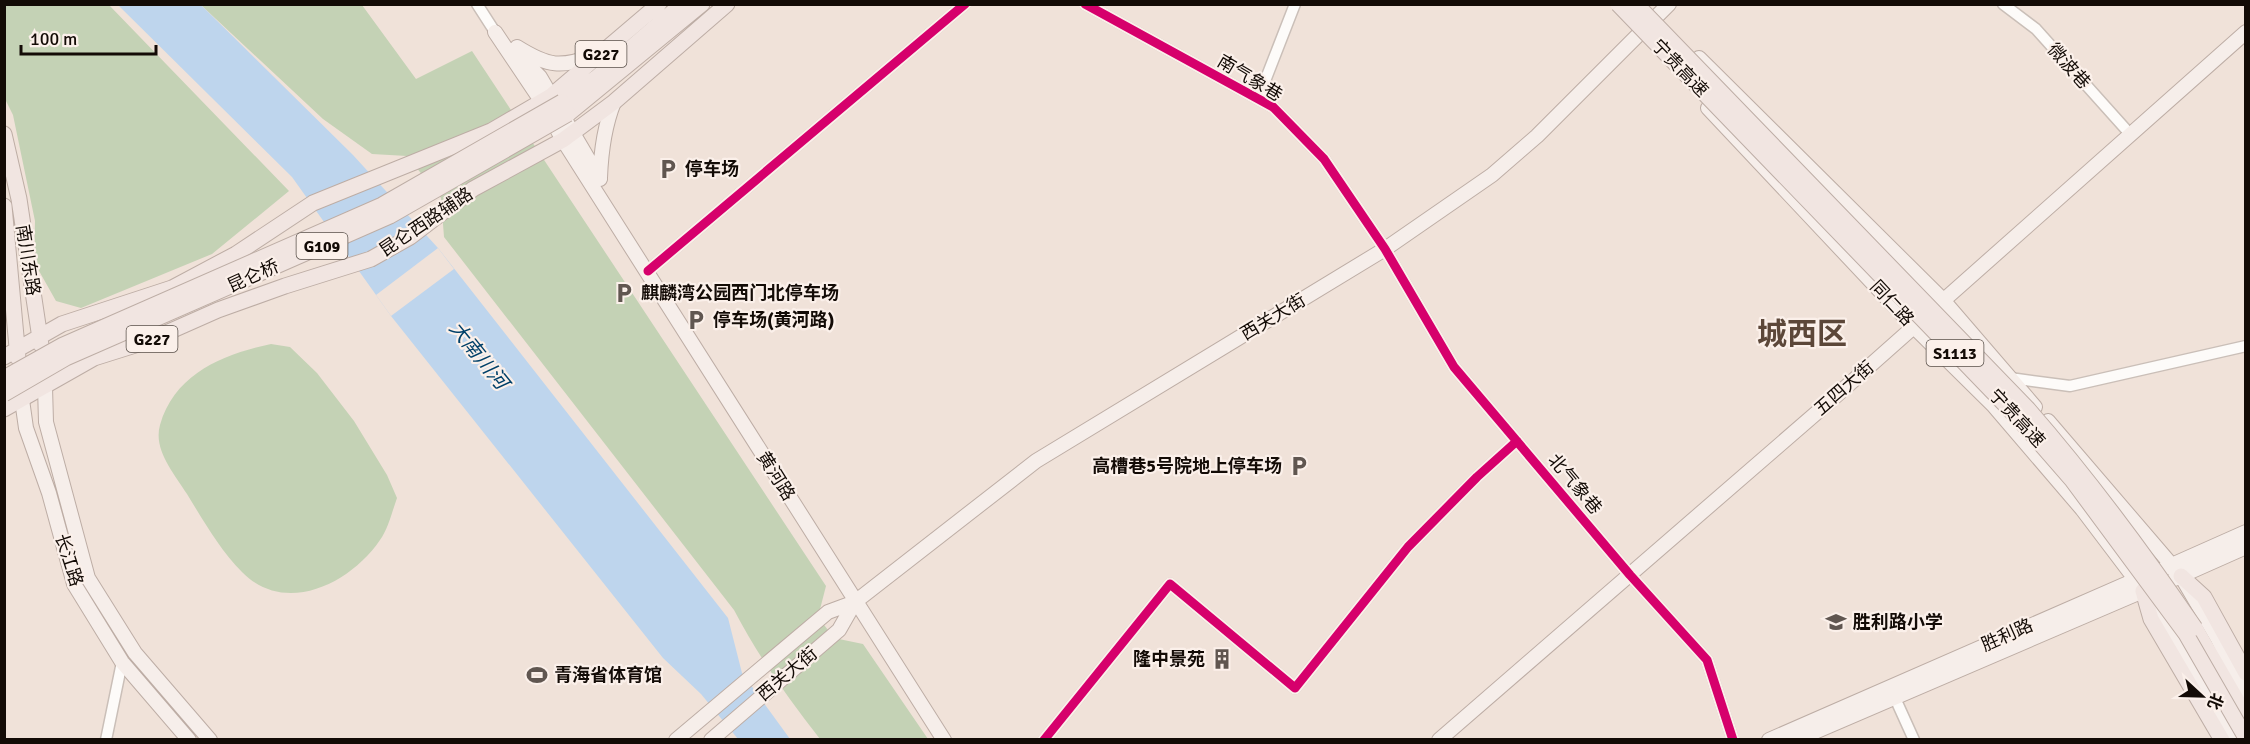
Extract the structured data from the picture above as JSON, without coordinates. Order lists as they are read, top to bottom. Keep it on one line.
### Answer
{"streets":{"highway":["G227","宁贵高速","昆仑西路辅路","G109","南川东路","昆仑桥","S1113","长江路"],"main road":["同仁路","西关大街","五四大街","黄河路","胜利路"],"street":["微波巷","南气象巷","北气象巷"]},"crossings":[["G227","南川东路"],["G227","长江路"],["微波巷","五四大街"],["南气象巷","西关大街"],["南气象巷","北气象巷"],["昆仑西路辅路","南川东路"],["昆仑西路辅路","长江路"],["南川东路","长江路"],["同仁路","西关大街"],["同仁路","五四大街"],["同仁路","胜利路"],["西关大街","黄河路"],["西关大街","北气象巷"],["五四大街","北气象巷"]],"districts":["城西区"],"water":["大南川河"],"places":{"parking":["停车场","麒麟湾公园西门北停车场","停车场(黄河路)","高槽巷5号院地上停车场"],"school or university":["胜利路小学"],"building":["隆中景苑"],"sports":["青海省体育馆"]},"scale_bar":"100 m","north":"right"}
